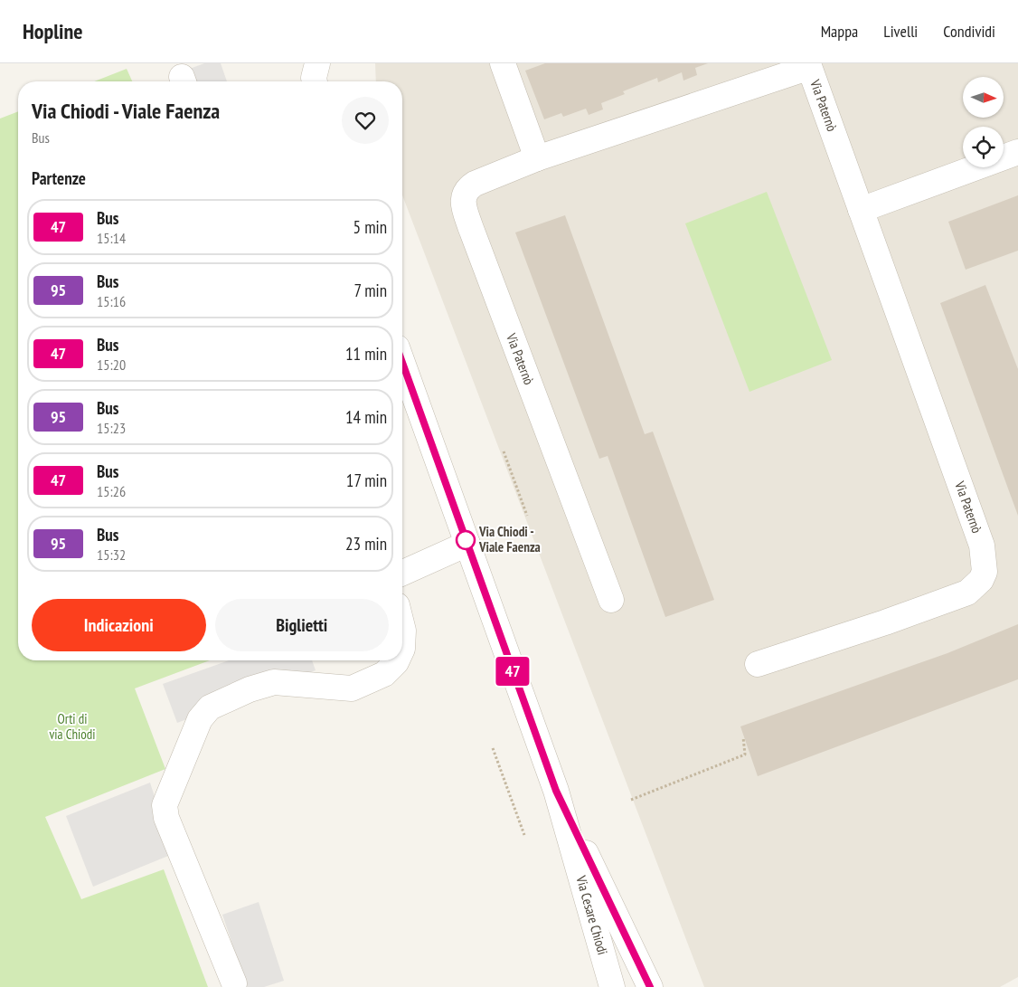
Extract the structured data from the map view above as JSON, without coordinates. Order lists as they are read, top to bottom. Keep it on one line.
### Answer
{"streets":{"street":["Via Paternò","Via Cesare Chiodi"]},"parks":["Orti di via Chiodi"],"places":["Via Chiodi - Viale Faenza"],"lines":["bus line 47"],"north":"right","page":{"header":"Hopline","nav":["Mappa","Livelli","Condividi"],"on_map":"47","heading":[["Via Chiodi - Viale Faenza","Bus"],"Partenze"],"list":[{"mark":"47","name":"Bus","note":"15:14","value":"5 min"},{"mark":"95","name":"Bus","note":"15:16","value":"7 min"},{"mark":"47","name":"Bus","note":"15:20","value":"11 min"},{"mark":"95","name":"Bus","note":"15:23","value":"14 min"},{"mark":"47","name":"Bus","note":"15:26","value":"17 min"},{"mark":"95","name":"Bus","note":"15:32","value":"23 min"}],"buttons":["Indicazioni","Biglietti"]}}
